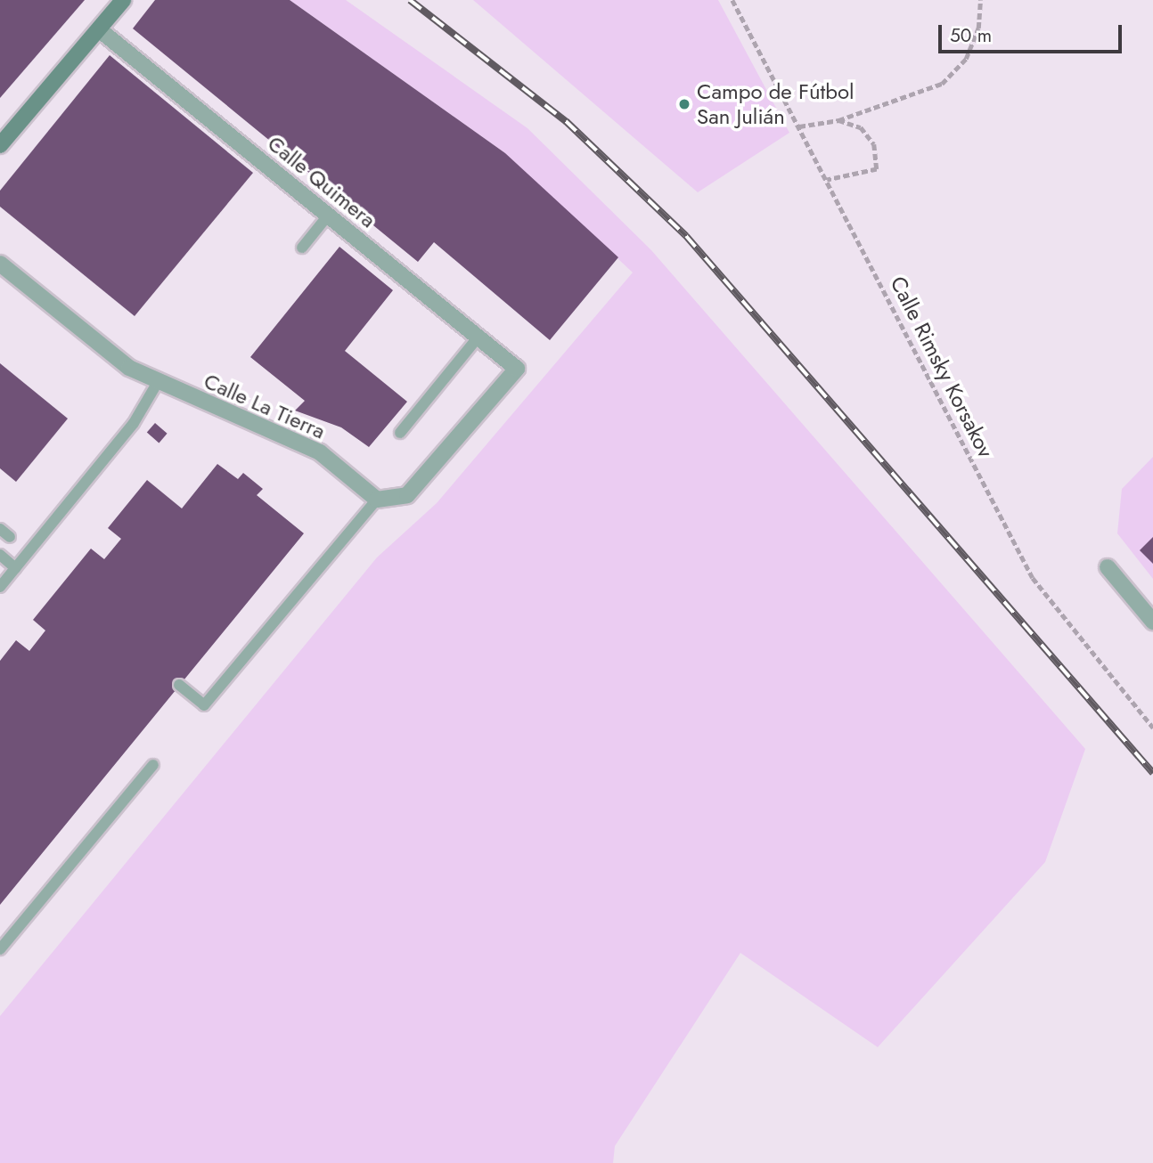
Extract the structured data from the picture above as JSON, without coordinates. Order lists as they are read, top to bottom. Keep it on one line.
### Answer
{"streets":{"street":["Calle Quimera","Calle La Tierra"],"path":["Calle Rimsky Korsakov"]},"crossings":[["Calle Quimera","Calle La Tierra"]],"places":["Campo de Fútbol San Julián"],"scale_bar":"50 m"}
